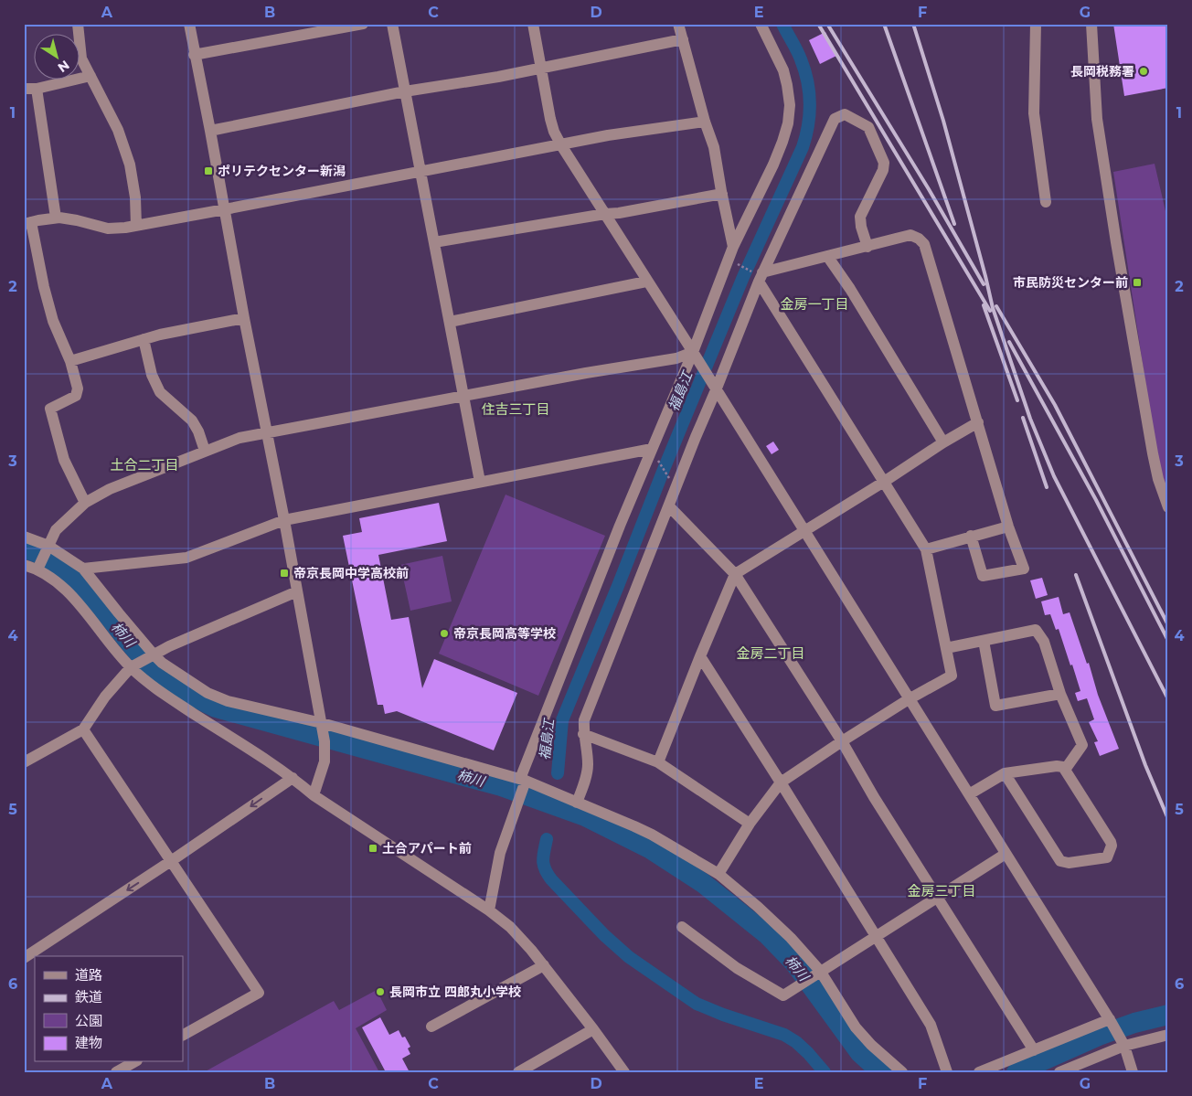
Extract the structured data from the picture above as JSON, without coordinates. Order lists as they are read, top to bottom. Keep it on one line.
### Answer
{"districts":["金房一丁目","住吉三丁目","土合二丁目","金房二丁目","金房三丁目"],"water":["福島江","柿川"],"places":{"other":["長岡税務署","帝京長岡高等学校","長岡市立 四郎丸小学校"],"transit":["ポリテクセンター新潟","市民防災センター前","帝京長岡中学高校前","土合アパート前"]},"legend":["道路","鉄道","公園","建物"],"north":"bottom right","grid":{"columns":["A","B","C","D","E","F","G"],"rows":["1","2","3","4","5","6"]}}
